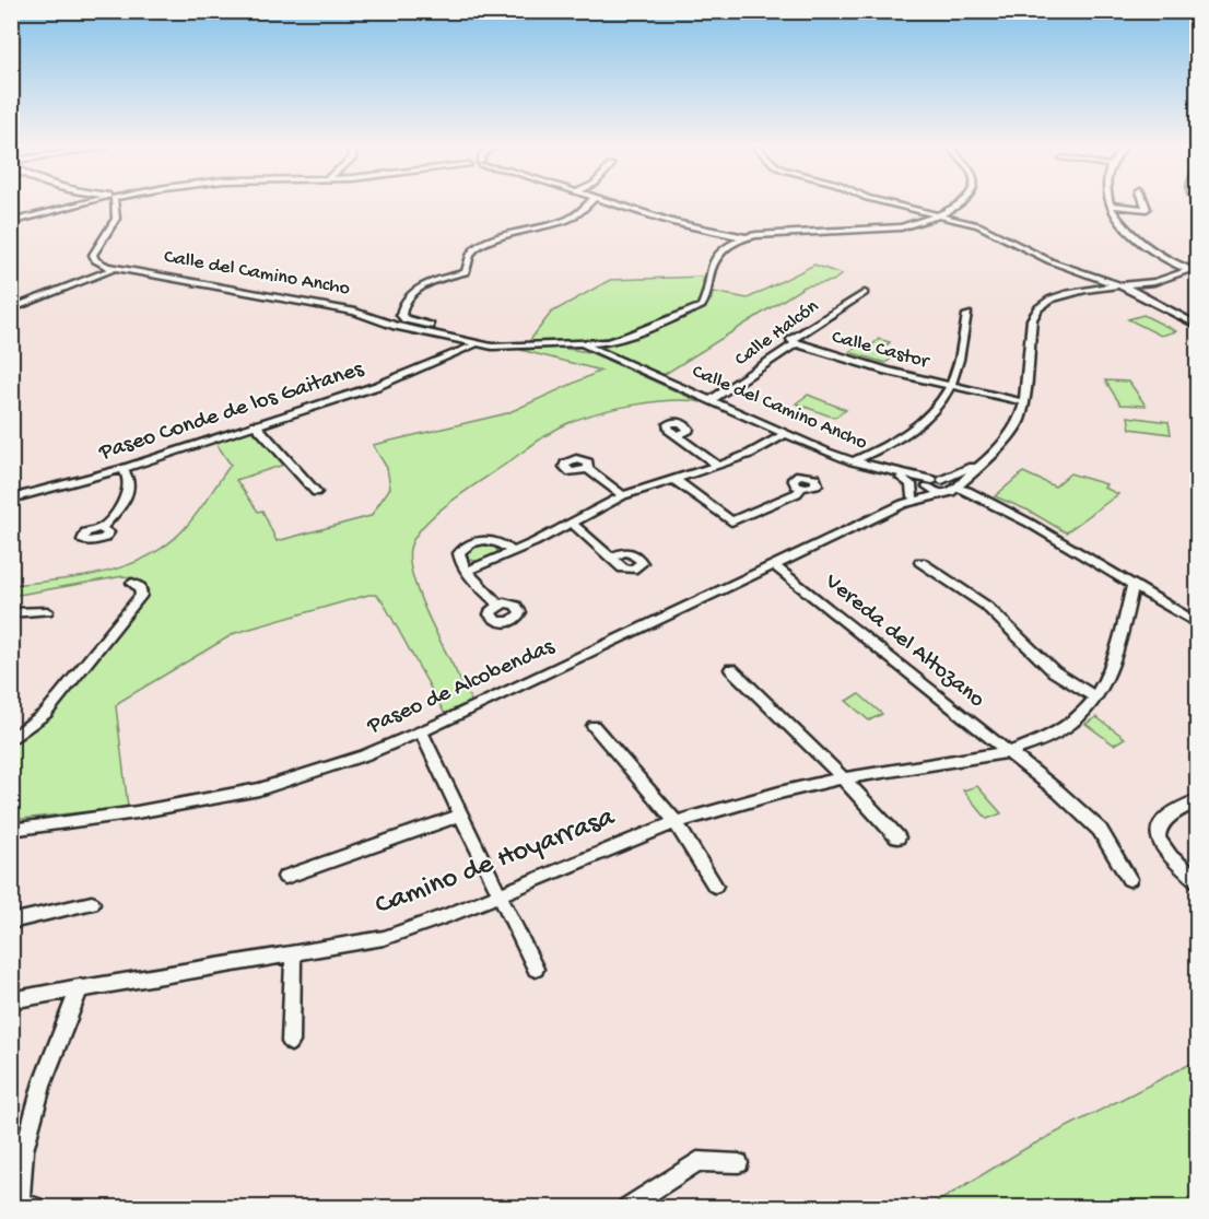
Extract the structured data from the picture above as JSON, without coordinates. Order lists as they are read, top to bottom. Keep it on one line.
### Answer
{"streets":{"street":["Calle del Camino Ancho","Calle Halcón","Calle Castor","Paseo Conde de los Gaitanes","Vereda del Altozano","Paseo de Alcobendas","Camino de Hoyarrasa"]},"crossings":[["Calle del Camino Ancho","Calle Halcón"],["Calle del Camino Ancho","Paseo Conde de los Gaitanes"],["Calle del Camino Ancho","Paseo de Alcobendas"],["Calle Halcón","Calle Castor"],["Calle Castor","Paseo de Alcobendas"],["Vereda del Altozano","Paseo de Alcobendas"],["Vereda del Altozano","Camino de Hoyarrasa"]]}
